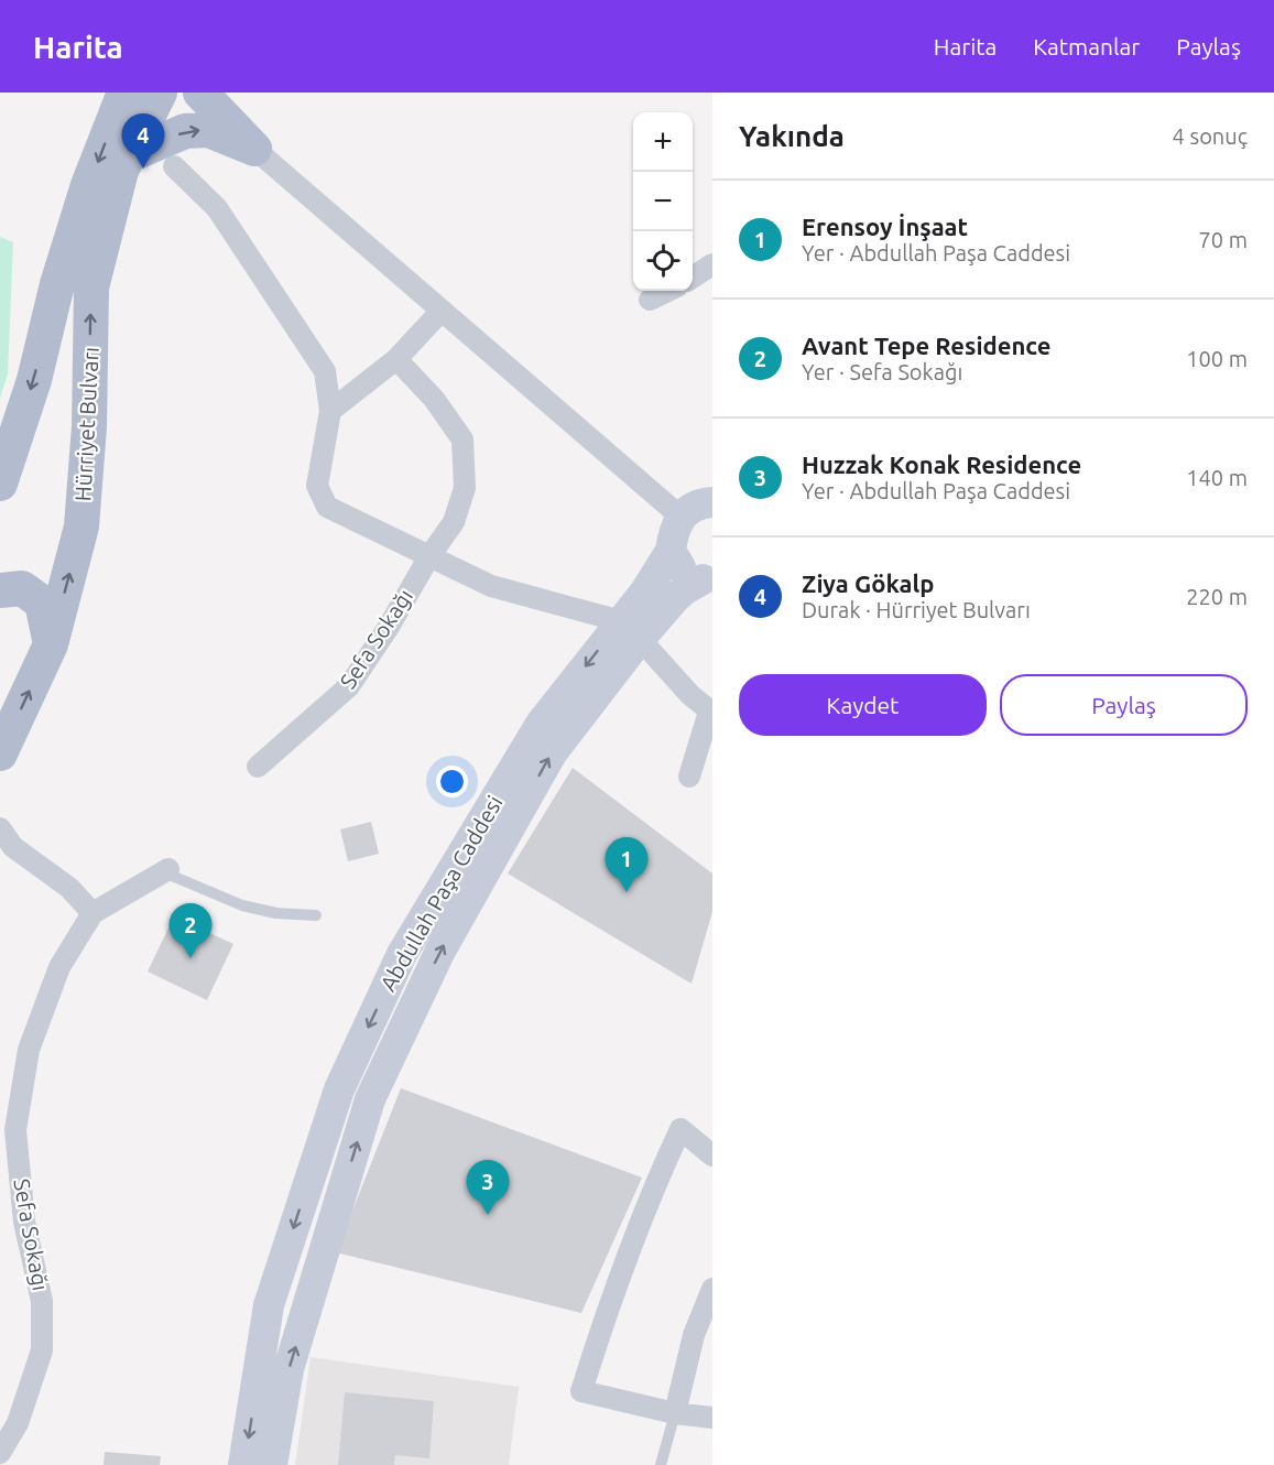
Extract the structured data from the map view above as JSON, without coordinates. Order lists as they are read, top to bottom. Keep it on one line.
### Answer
{"streets":{"main road":["Hürriyet Bulvarı","Abdullah Paşa Caddesi"],"street":["Sefa Sokağı"]},"page":{"header":"Harita","nav":["Harita","Katmanlar","Paylaş"],"heading":["Yakında","4 sonuç"],"map_buttons":["+","−"],"pins":["4","1","2","3"],"list":[{"mark":"1","name":"Erensoy İnşaat","note":"Yer · Abdullah Paşa Caddesi","value":"70 m"},{"mark":"2","name":"Avant Tepe Residence","note":"Yer · Sefa Sokağı","value":"100 m"},{"mark":"3","name":"Huzzak Konak Residence","note":"Yer · Abdullah Paşa Caddesi","value":"140 m"},{"mark":"4","name":"Ziya Gökalp","note":"Durak · Hürriyet Bulvarı","value":"220 m"}],"buttons":["Kaydet","Paylaş"]}}
